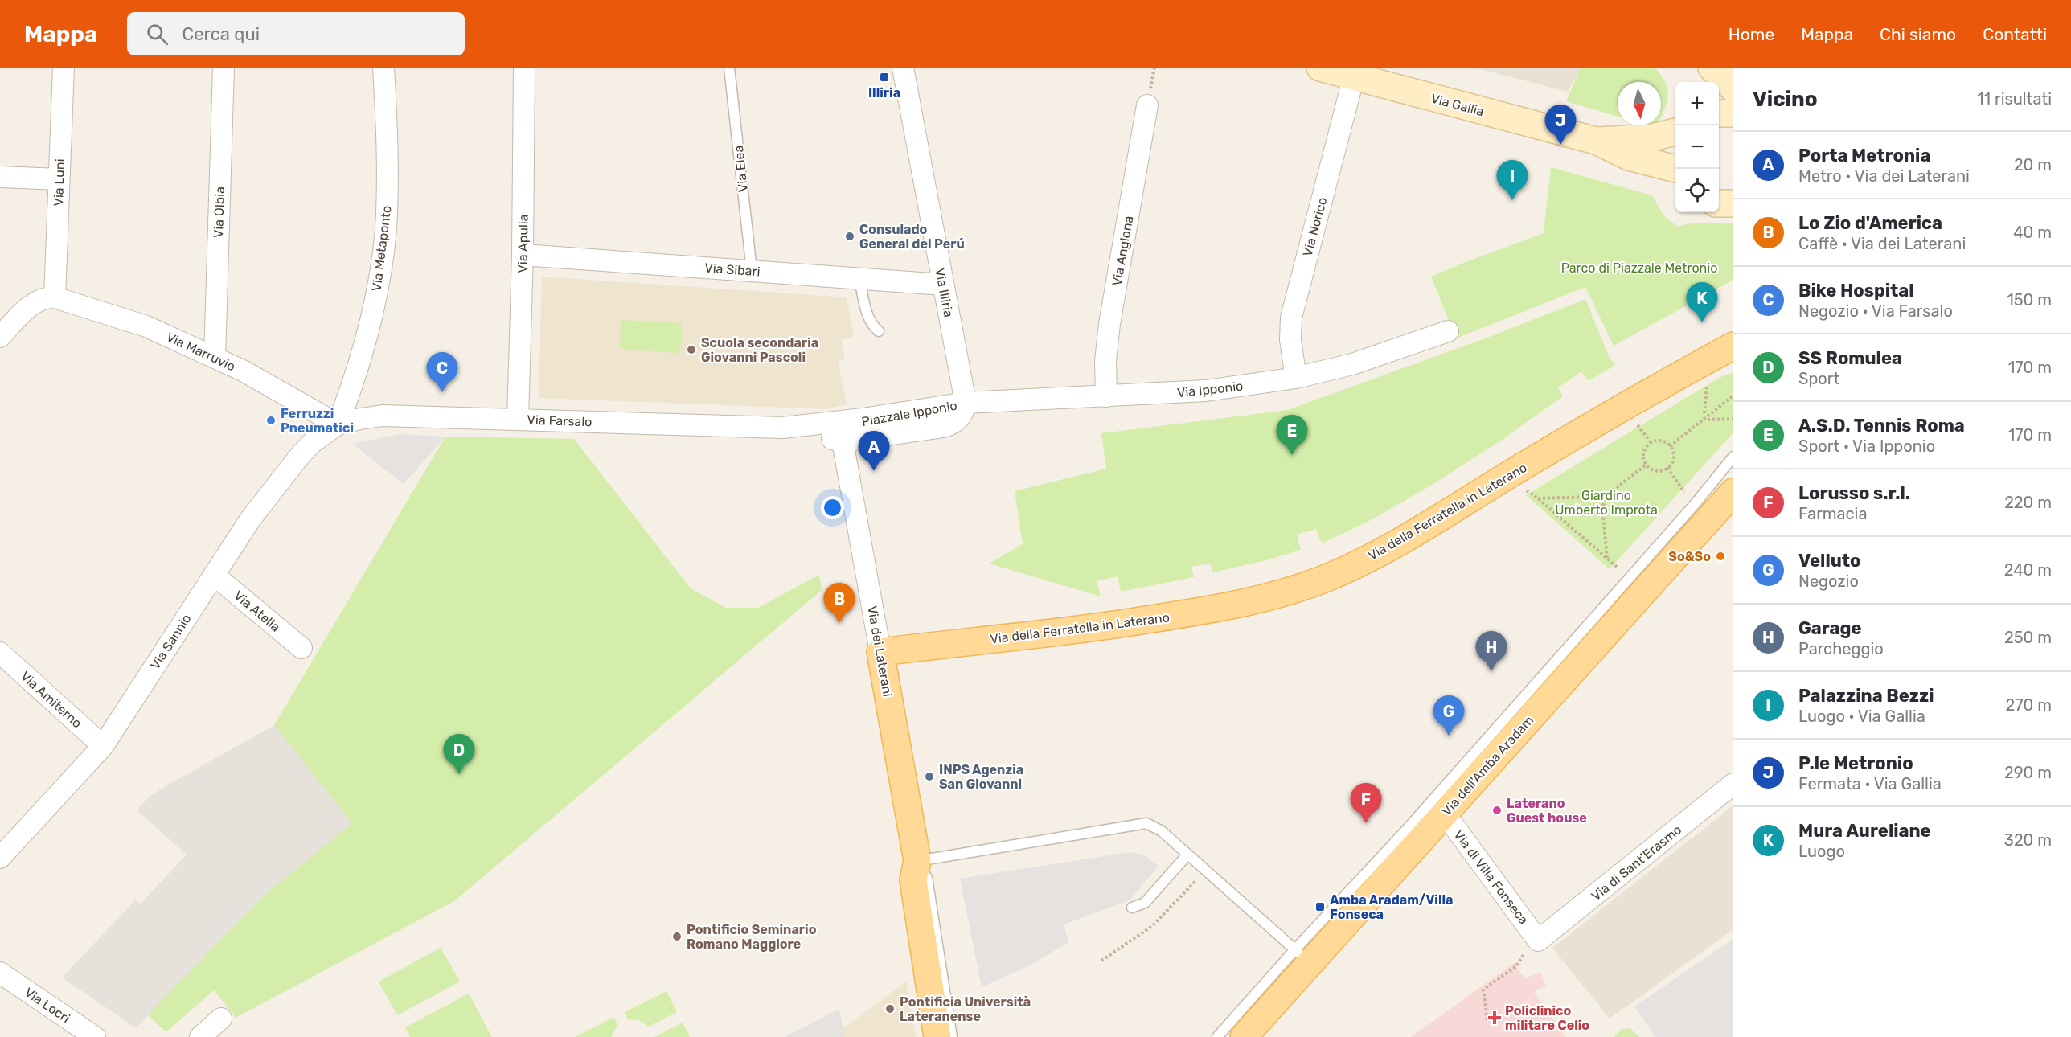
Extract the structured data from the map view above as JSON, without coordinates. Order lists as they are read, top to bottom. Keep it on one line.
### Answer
{"streets":{"main road":["Via Gallia","Via della Ferratella in Laterano","Via dei Laterani","Via dell'Amba Aradam"],"street":["Via Luni","Via Olbia","Via Norico","Via Apulia","Via Metaponto","Via Anglona","Via Sibari","Via Illiria","Via Marruvio","Via Ipponio","Piazzale Ipponio","Via Farsalo","Via Atella","Via Sannio","Via Amiterno","Via di Sant'Erasmo","Via di Villa Fonseca","Via Locri"],"lane":["Via Elea"]},"crossings":[["Via Gallia","Via Norico"],["Via Elea","Via Sibari"],["Via Luni","Via Marruvio"],["Via Olbia","Via Marruvio"],["Via Norico","Via Ipponio"],["Via Apulia","Via Sibari"],["Via Apulia","Via Farsalo"],["Via Metaponto","Via Marruvio"],["Via Metaponto","Via Farsalo"],["Via Metaponto","Via Sannio"],["Via Anglona","Via Ipponio"],["Via Sibari","Via Illiria"],["Via Illiria","Via Ipponio"],["Via Illiria","Piazzale Ipponio"],["Via Marruvio","Via Farsalo"],["Via Marruvio","Via Sannio"],["Via Ipponio","Piazzale Ipponio"],["Piazzale Ipponio","Via Farsalo"],["Piazzale Ipponio","Via dei Laterani"],["Via Farsalo","Via Sannio"],["Via Farsalo","Via dei Laterani"],["Via della Ferratella in Laterano","Via dei Laterani"],["Via Atella","Via Sannio"],["Via Sannio","Via Amiterno"],["Via dell'Amba Aradam","Via di Villa Fonseca"],["Via di Sant'Erasmo","Via di Villa Fonseca"]],"parks":["Parco di Piazzale Metronio","Giardino Umberto Improta"],"places":{"transit":["Illiria","Amba Aradam/Villa Fonseca"],"other":["Consulado General del Perú","Scuola secondaria Giovanni Pascoli","Ferruzzi Pneumatici","So&So","INPS Agenzia San Giovanni","Laterano Guest house","Pontificio Seminario Romano Maggiore","Pontificia Università Lateranense"],"health":["Policlinico militare Celio"]},"north":"bottom","page":{"header":"Mappa","search":"Cerca qui","nav":["Home","Mappa","Chi siamo","Contatti"],"heading":["Vicino","11 risultati"],"map_buttons":["+","−"],"pins":["J","I","K","C","E","A","B","H","G","D","F"],"list":[{"mark":"A","name":"Porta Metronia","note":"Metro · Via dei Laterani","value":"20 m"},{"mark":"B","name":"Lo Zio d'America","note":"Caffè · Via dei Laterani","value":"40 m"},{"mark":"C","name":"Bike Hospital","note":"Negozio · Via Farsalo","value":"150 m"},{"mark":"D","name":"SS Romulea","note":"Sport","value":"170 m"},{"mark":"E","name":"A.S.D. Tennis Roma","note":"Sport · Via Ipponio","value":"170 m"},{"mark":"F","name":"Lorusso s.r.l.","note":"Farmacia","value":"220 m"},{"mark":"G","name":"Velluto","note":"Negozio","value":"240 m"},{"mark":"H","name":"Garage","note":"Parcheggio","value":"250 m"},{"mark":"I","name":"Palazzina Bezzi","note":"Luogo · Via Gallia","value":"270 m"},{"mark":"J","name":"P.le Metronio","note":"Fermata · Via Gallia","value":"290 m"},{"mark":"K","name":"Mura Aureliane","note":"Luogo","value":"320 m"}]}}
